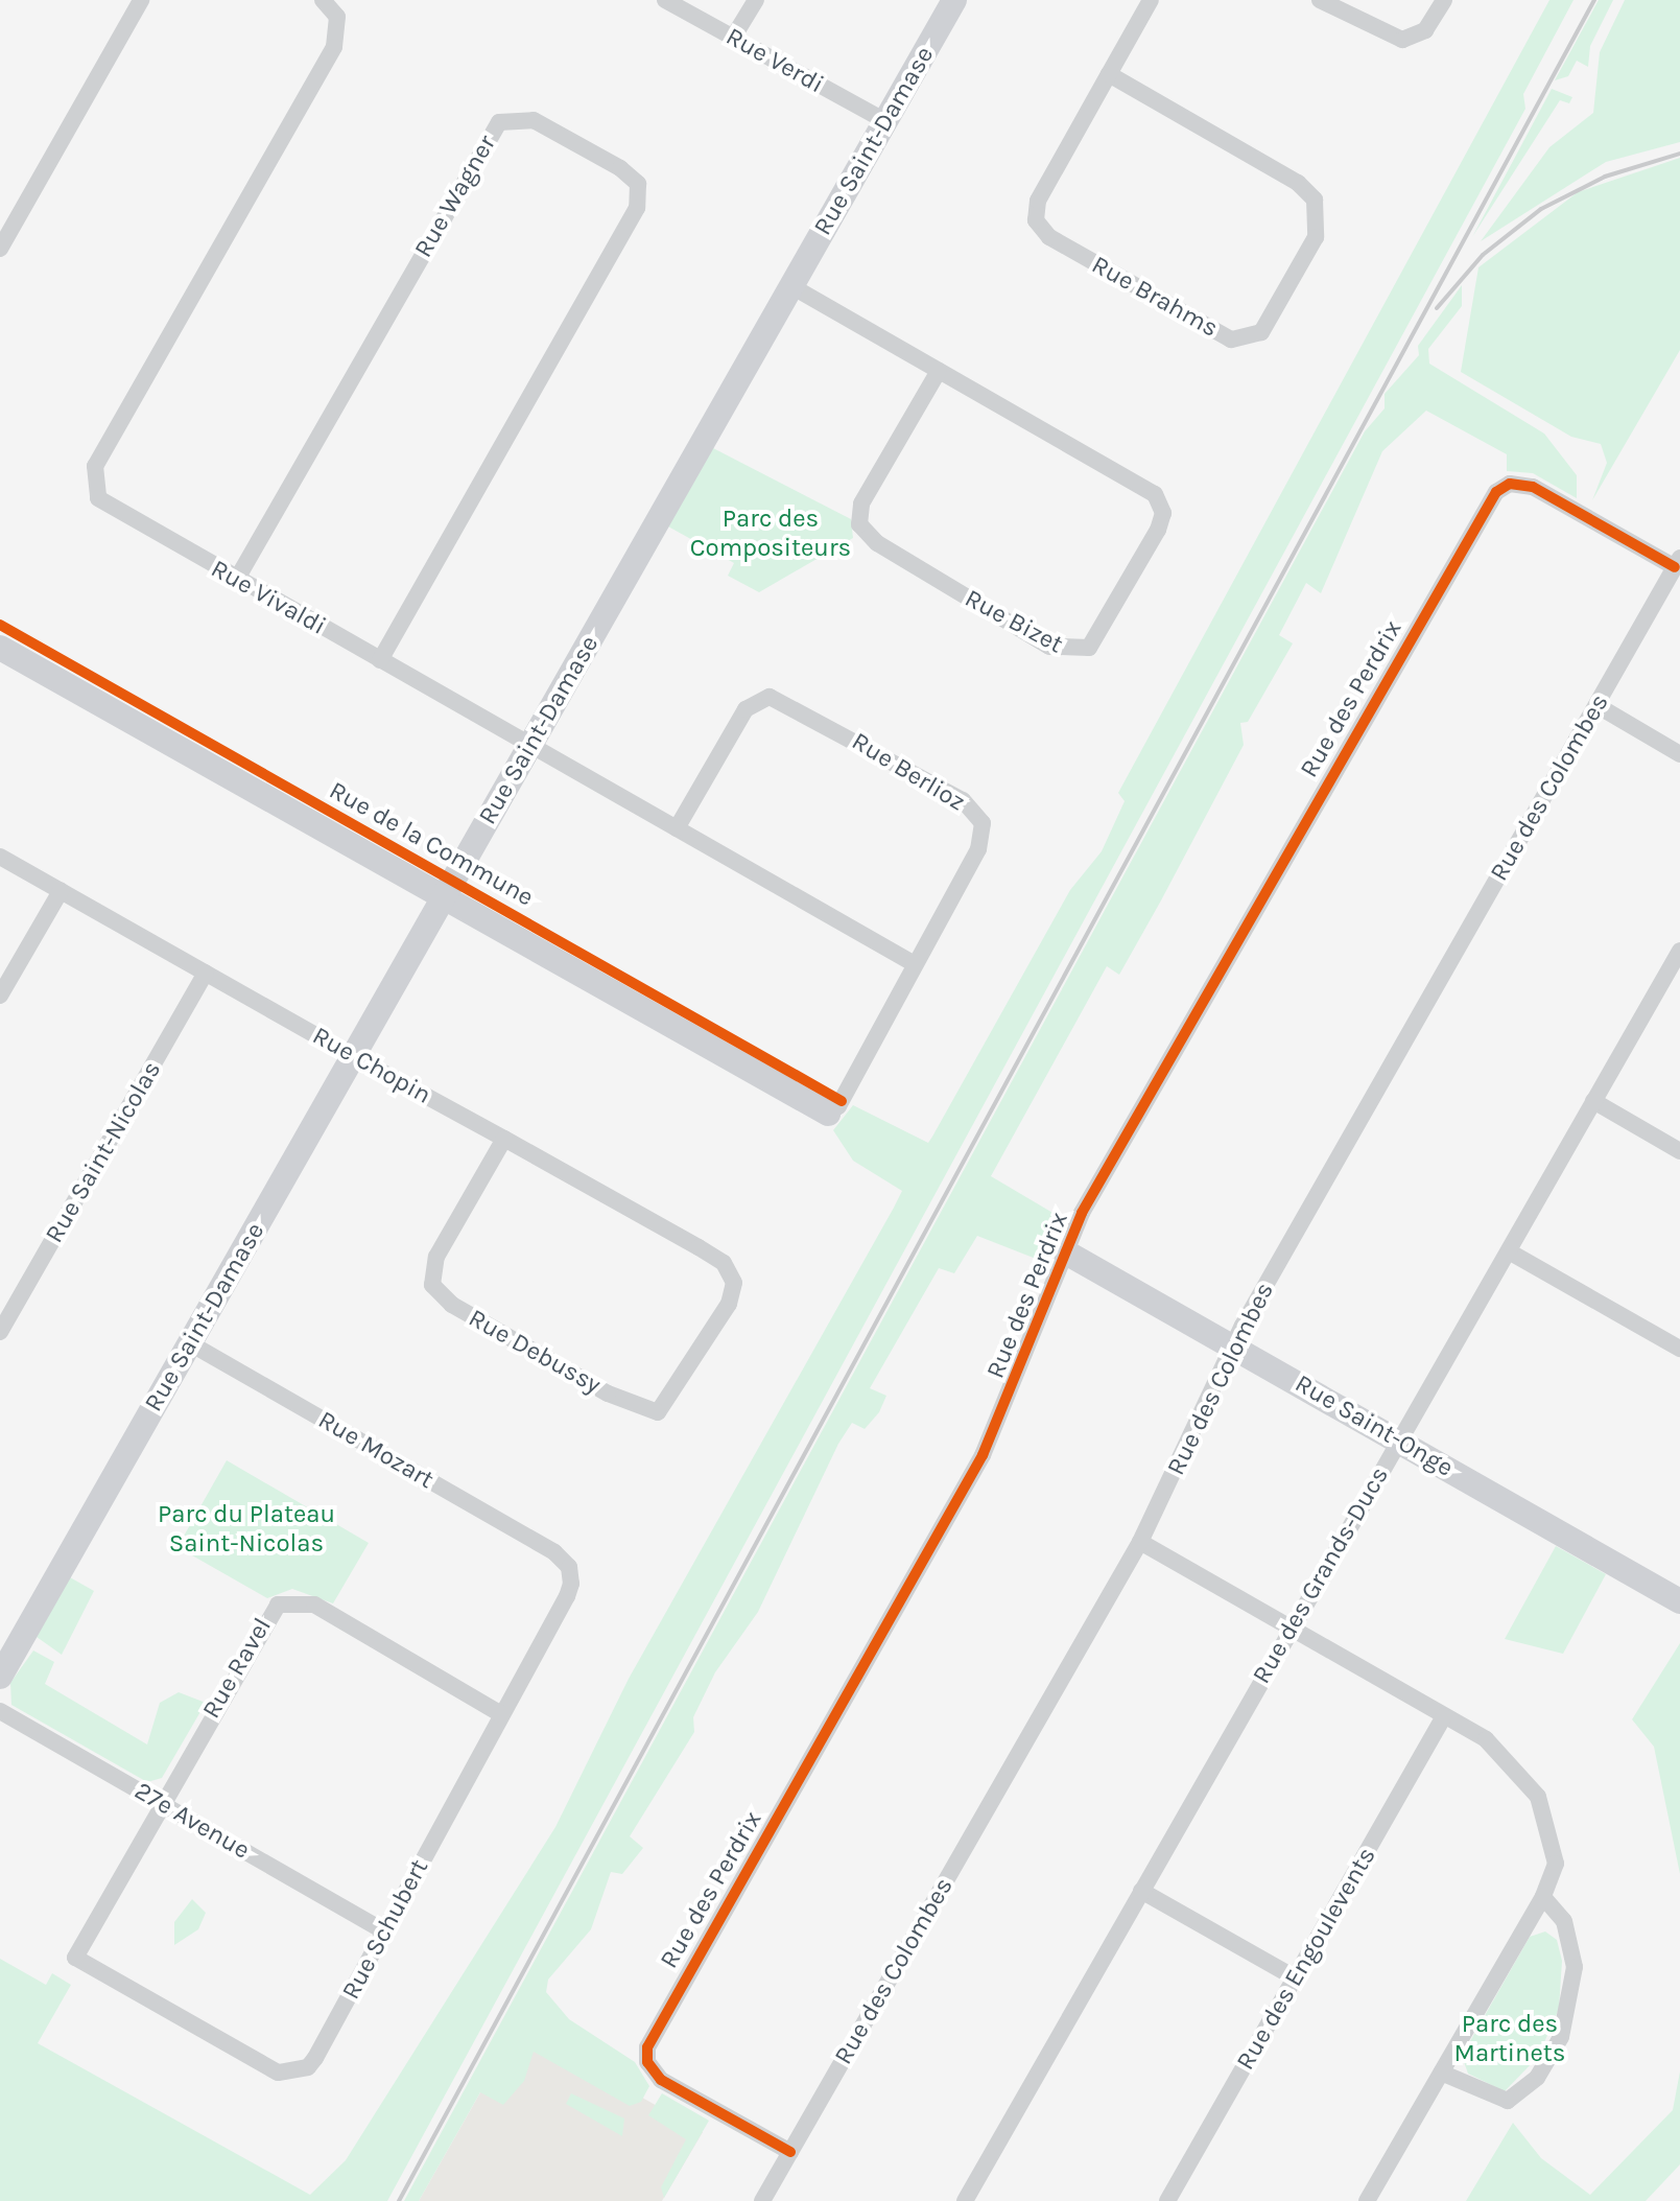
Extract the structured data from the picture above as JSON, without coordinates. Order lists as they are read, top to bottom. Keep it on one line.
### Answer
{"streets":{"street":["Rue Verdi","Rue Saint-Damase","Rue Wagner","Rue Brahms","Rue Vivaldi","Rue Bizet","Rue des Perdrix","Rue Berlioz","Rue des Colombes","Rue de la Commune","Rue Chopin","Rue Saint-Nicolas","Rue Debussy","Rue Saint-Onge","Rue Mozart","Rue des Grands-Ducs","Rue Ravel","27e Avenue","Rue Schubert","Rue des Engoulevents"]},"crossings":[["Rue Verdi","Rue Saint-Damase"],["Rue Saint-Damase","Rue Vivaldi"],["Rue Saint-Damase","Rue Bizet"],["Rue Saint-Damase","Rue de la Commune"],["Rue Saint-Damase","Rue Chopin"],["Rue Saint-Damase","Rue Mozart"],["Rue Wagner","Rue Vivaldi"],["Rue Vivaldi","Rue Berlioz"],["Rue des Perdrix","Rue des Colombes"],["Rue des Perdrix","Rue Saint-Onge"],["Rue Berlioz","Rue de la Commune"],["Rue des Colombes","Rue Saint-Onge"],["Rue Chopin","Rue Saint-Nicolas"],["Rue Chopin","Rue Debussy"],["Rue Saint-Onge","Rue des Grands-Ducs"],["Rue Mozart","Rue Schubert"],["Rue Ravel","27e Avenue"],["Rue Ravel","Rue Schubert"],["27e Avenue","Rue Schubert"]],"parks":["Parc des Compositeurs","Parc du Plateau Saint-Nicolas","Parc des Martinets"]}
